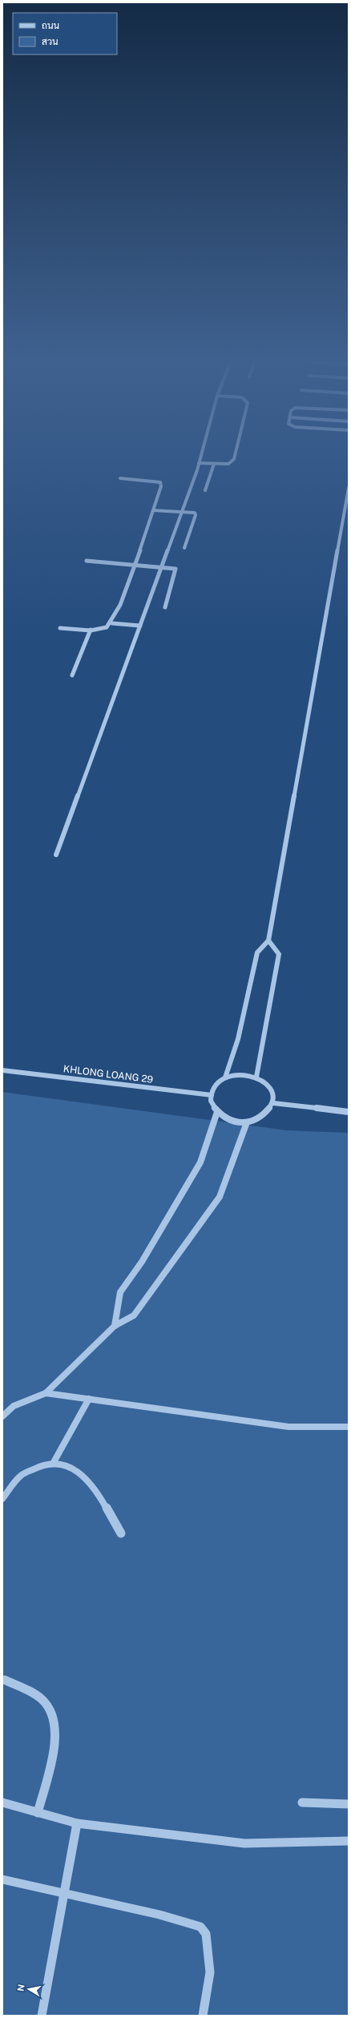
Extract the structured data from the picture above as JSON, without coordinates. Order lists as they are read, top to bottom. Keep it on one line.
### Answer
{"streets":{"street":["KHLONG LOANG 29"]},"legend":["ถนน","สวน"],"north":"left"}
